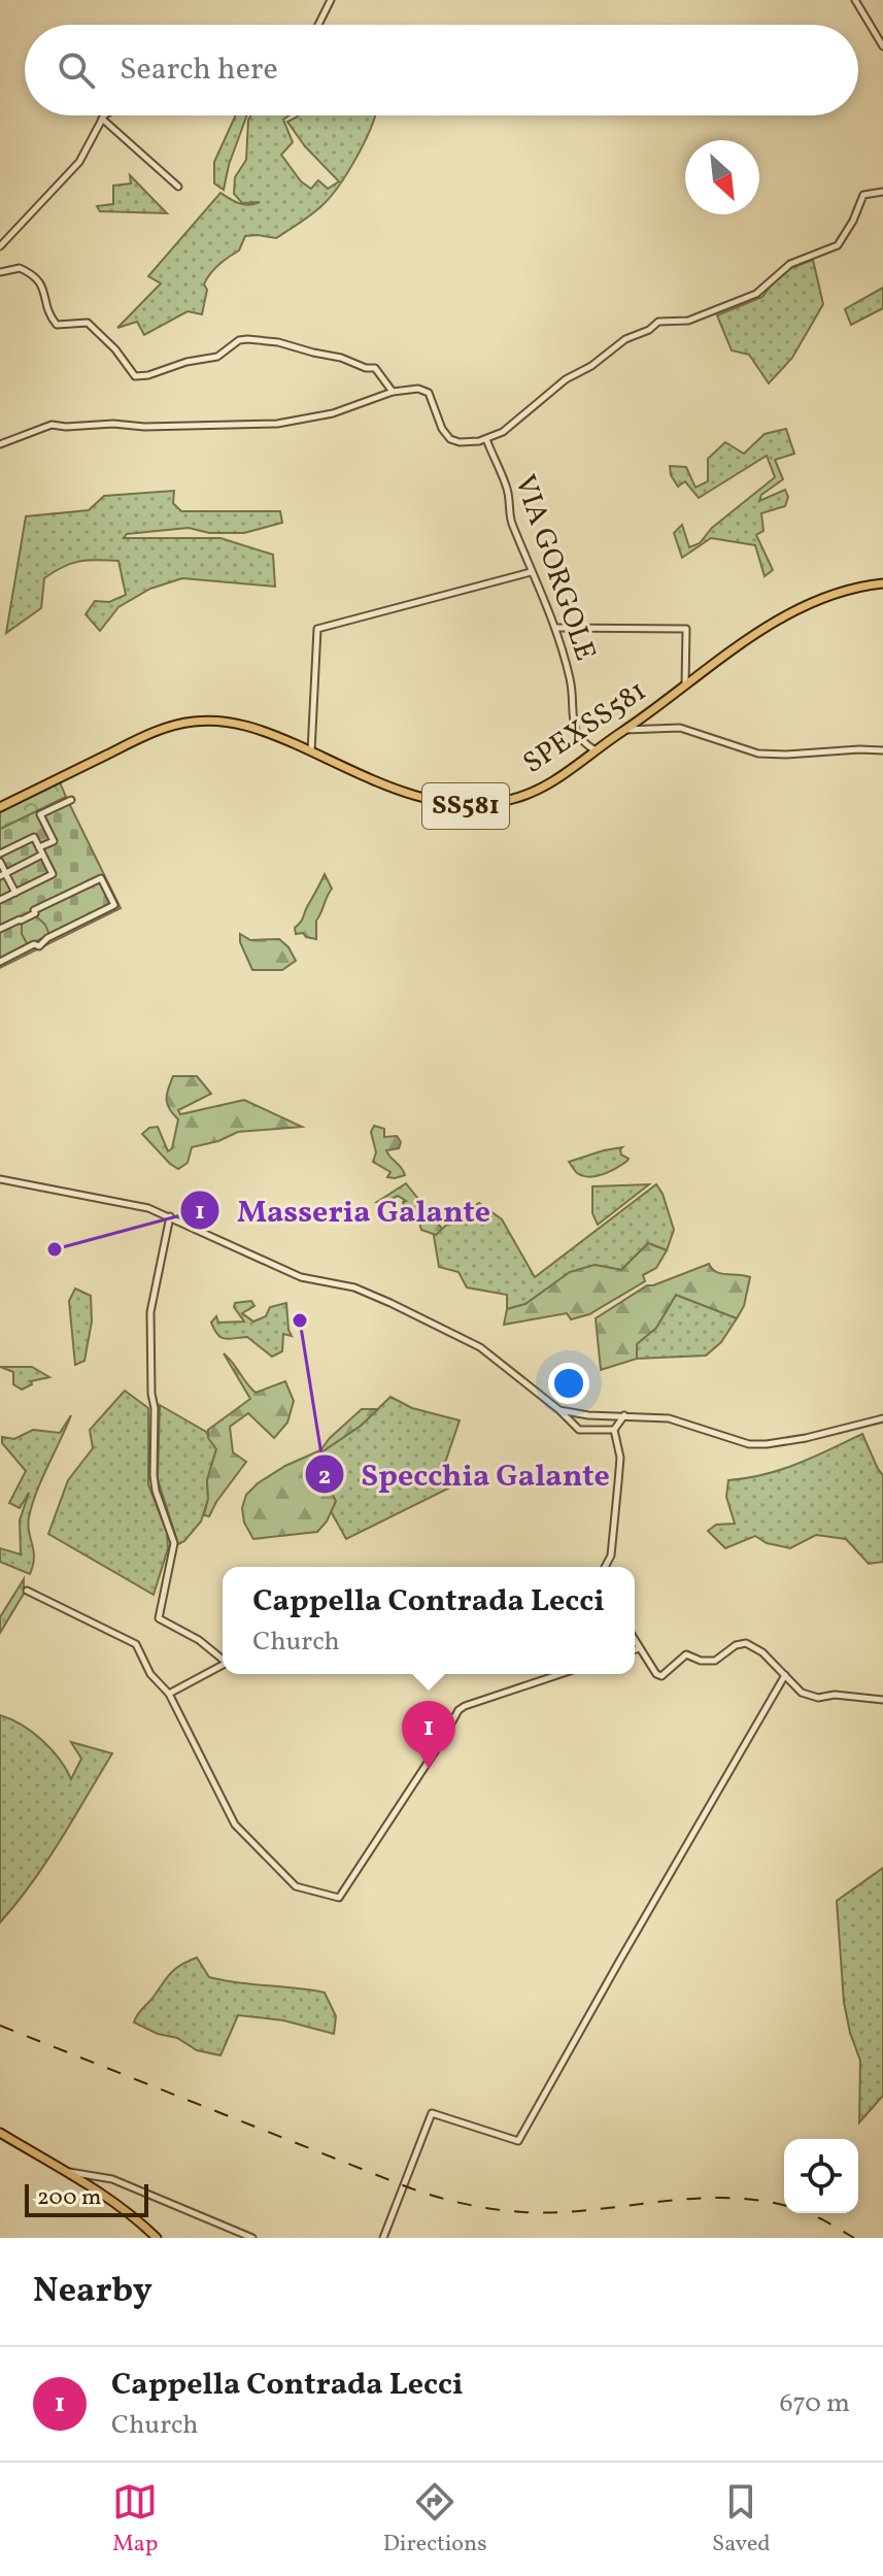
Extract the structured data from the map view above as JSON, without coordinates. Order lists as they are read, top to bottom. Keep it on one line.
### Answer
{"streets":{"main road":["SPEXSS581","SS581"],"street":["VIA GORGOLE"]},"crossings":[["VIA GORGOLE","SPEXSS581"]],"places":["Masseria Galante","Specchia Galante"],"scale_bar":"200 m","north":"bottom right","page":{"search":"Search here","popup":["Cappella Contrada Lecci","Church"],"pins":"1","scale":"200 m","heading":"Nearby","list":[{"mark":"1","name":"Cappella Contrada Lecci","note":"Church","value":"670 m"}],"nav":["Map","Directions","Saved"]}}
